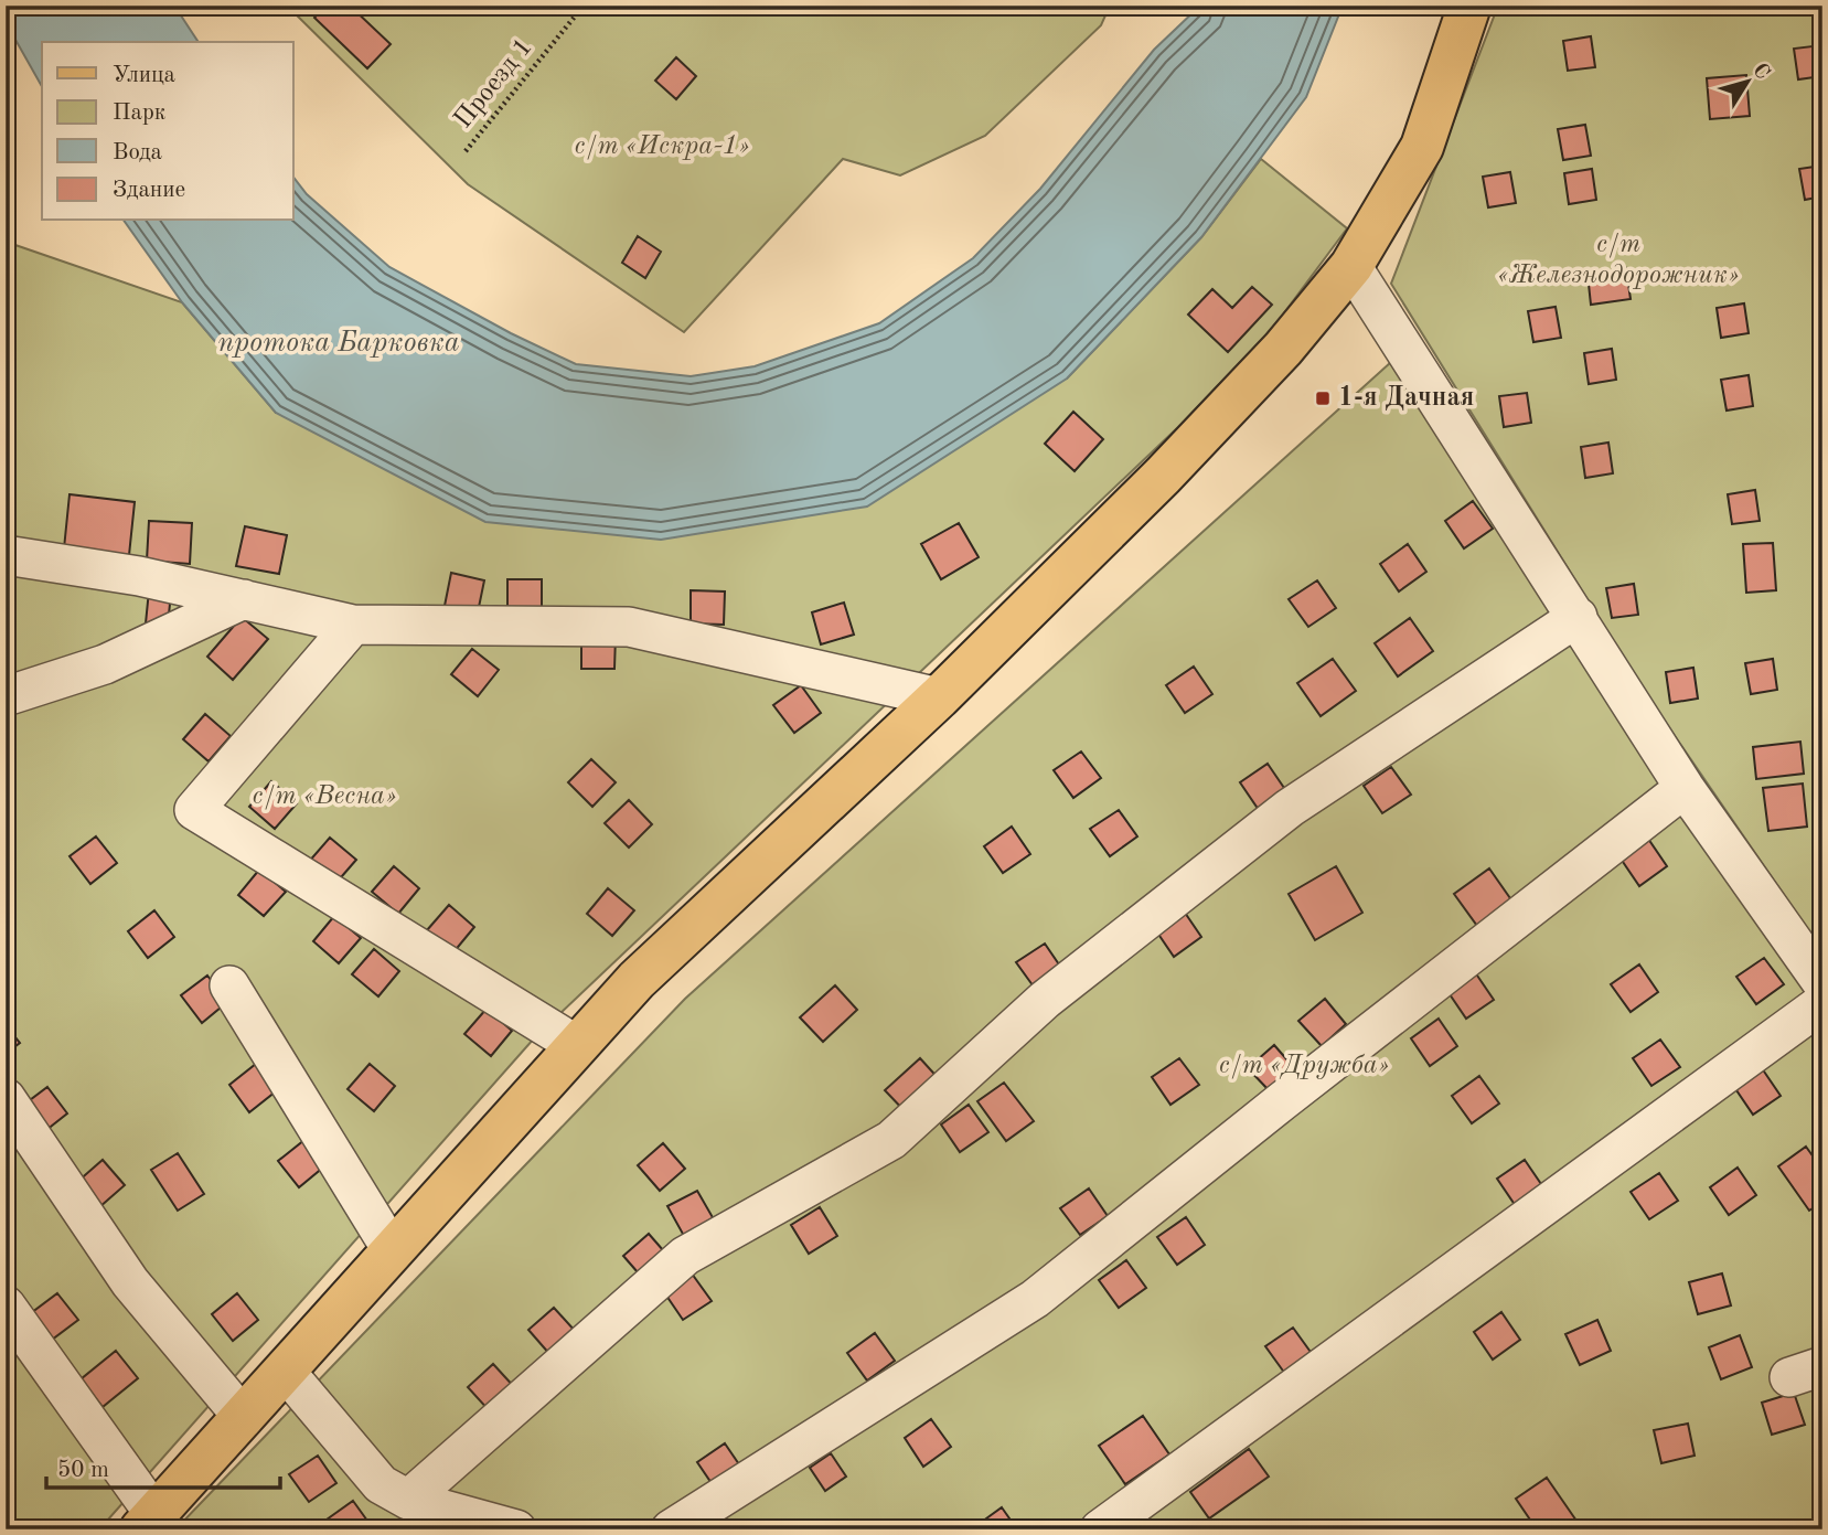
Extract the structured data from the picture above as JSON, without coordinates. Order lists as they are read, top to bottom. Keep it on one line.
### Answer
{"streets":{"path":["Проезд 1"]},"water":["протока Барковка"],"parks":["с/т «Искра-1»","с/т «Железнодорожник»","с/т «Весна»","с/т «Дружба»"],"places":{"transit":["1-я Дачная"]},"legend":["Улица","Парк","Вода","Здание"],"scale_bar":"50 m","north":"top right"}
